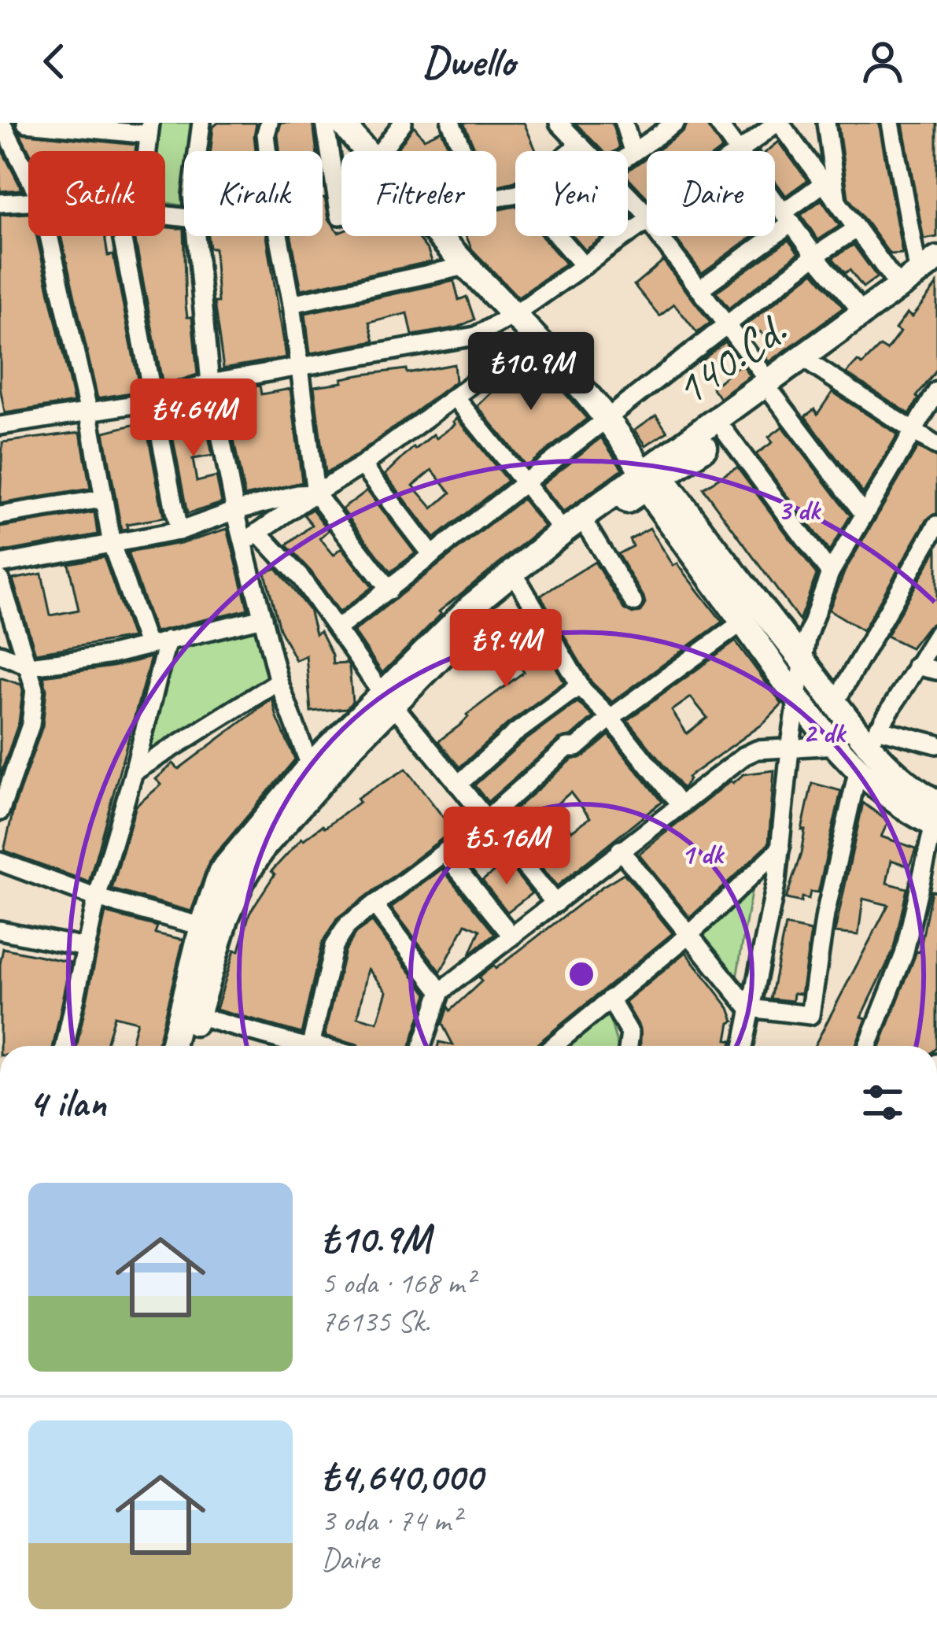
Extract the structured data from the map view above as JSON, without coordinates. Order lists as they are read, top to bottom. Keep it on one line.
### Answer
{"streets":{"main road":["140.Cd."]},"page":{"header":"Dwello","chip":["Satılık","Kiralık","Filtreler","Yeni","Daire"],"price":["₺10.9M","₺4.64M","₺9.4M","₺5.16M"],"heading":"4 ilan","list":[{"name":"₺10.9M","note":"5 oda · 168 m² · 76135 Sk."},{"name":"₺4,640,000","note":"3 oda · 74 m² · Daire"}]},"rings":["3 dk","2 dk","1 dk"]}
